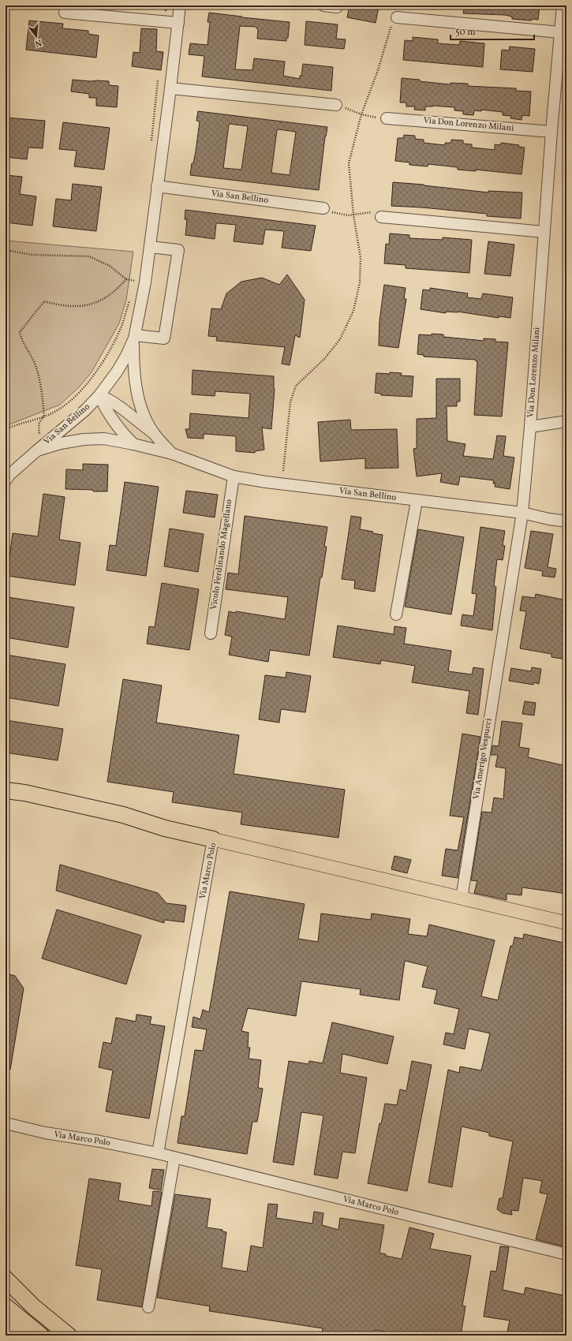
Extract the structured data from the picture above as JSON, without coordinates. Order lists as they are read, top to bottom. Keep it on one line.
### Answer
{"streets":{"main road":["Via Marco Polo"],"street":["Via Don Lorenzo Milani","Via San Bellino","Vicolo Ferdinando Magellano","Via Amerigo Vespucci"]},"crossings":[["Via Don Lorenzo Milani","Via San Bellino"],["Via Don Lorenzo Milani","Via Amerigo Vespucci"],["Via San Bellino","Vicolo Ferdinando Magellano"],["Via San Bellino","Via Amerigo Vespucci"],["Via Amerigo Vespucci","Via Marco Polo"]],"scale_bar":"50 m","north":"bottom"}
